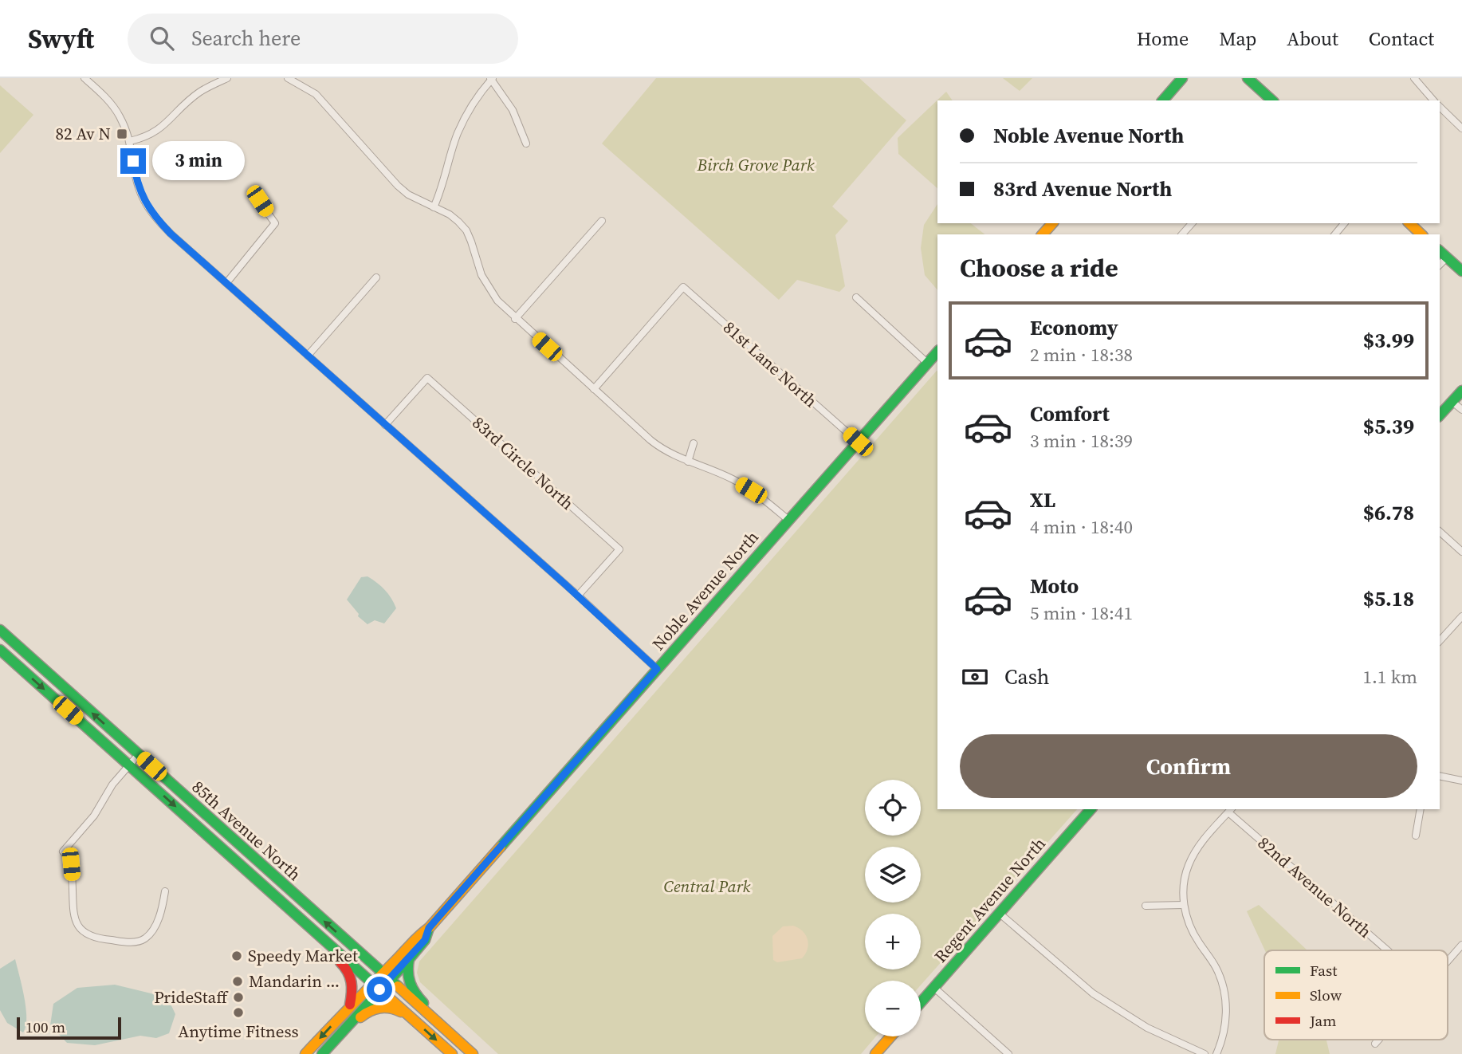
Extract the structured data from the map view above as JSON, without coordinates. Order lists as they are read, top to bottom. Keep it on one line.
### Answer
{"streets":{"main road":["Noble Avenue North","85th Avenue North","Regent Avenue North"],"street":["81st Lane North","83rd Circle North","82nd Avenue North"]},"crossings":[["81st Lane North","Noble Avenue North"],["Noble Avenue North","85th Avenue North"]],"parks":["Birch Grove Park","Central Park"],"places":{"transit":["82 Av N"],"other":["Speedy Market","Mandarin ...","PrideStaff","Anytime Fitness"]},"legend":["Fast","Slow","Jam"],"scale_bar":"100 m","page":{"header":"Swyft","search":"Search here","nav":["Home","Map","About","Contact"],"banner":["Noble Avenue North","83rd Avenue North"],"bubble":"3 min","heading":"Choose a ride","list":[{"name":"Economy","note":"2 min · 18:38","value":"$3.99"},{"name":"Comfort","note":"3 min · 18:39","value":"$5.39"},{"name":"XL","note":"4 min · 18:40","value":"$6.78"},{"name":"Moto","note":"5 min · 18:41","value":"$5.18"}],"pay":["Cash","1.1 km"],"buttons":"Confirm","map_buttons":["+","−"],"scale":"100 m"}}
